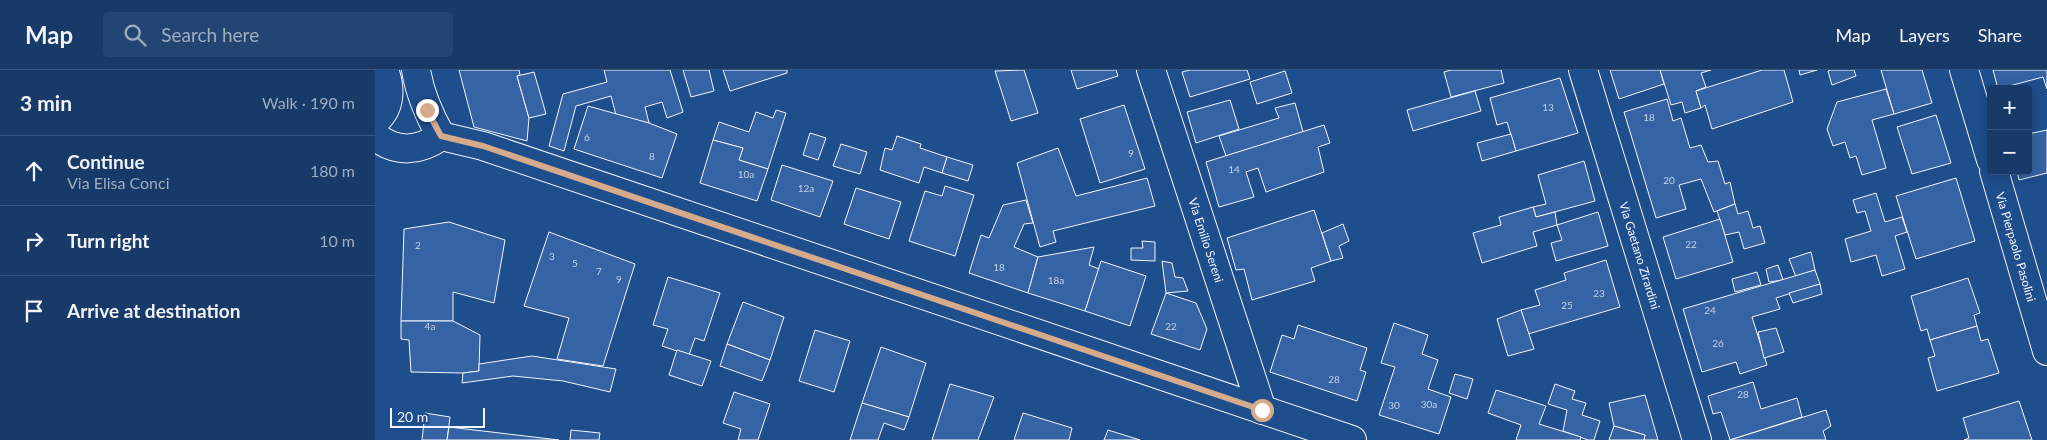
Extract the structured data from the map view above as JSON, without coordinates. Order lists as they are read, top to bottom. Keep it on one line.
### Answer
{"streets":{"street":["Via Emilio Sereni","Via Pierpaolo Pasolini","Via Gaetano Zirardini"]},"house_numbers":["13","18","6","9","8","14","10a","20","12a","22","2","3","5","18","7","9","18a","23","25","24","4a","22","26","28","28","30a","30"],"scale_bar":"20 m","page":{"header":"Map","search":"Search here","nav":["Map","Layers","Share"],"heading":["3 min","Walk · 190 m"],"map_buttons":["+","−"],"list":[["Continue","Via Elisa Conci","180 m"],["Turn right","10 m"],"Arrive at destination"],"scale":"20 m"}}
